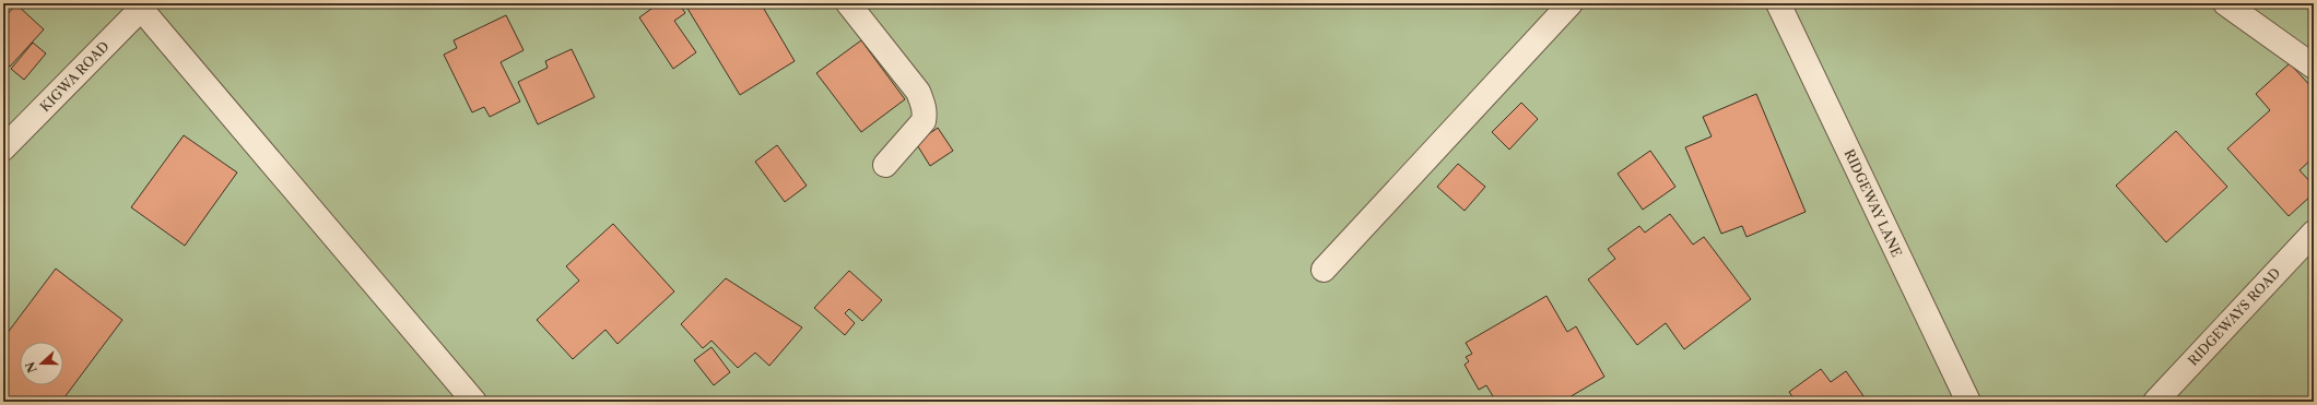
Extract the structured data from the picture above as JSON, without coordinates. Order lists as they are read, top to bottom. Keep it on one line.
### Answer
{"streets":{"street":["KIGWA ROAD","RIDGEWAY LANE","RIDGEWAYS ROAD"]},"north":"left"}
